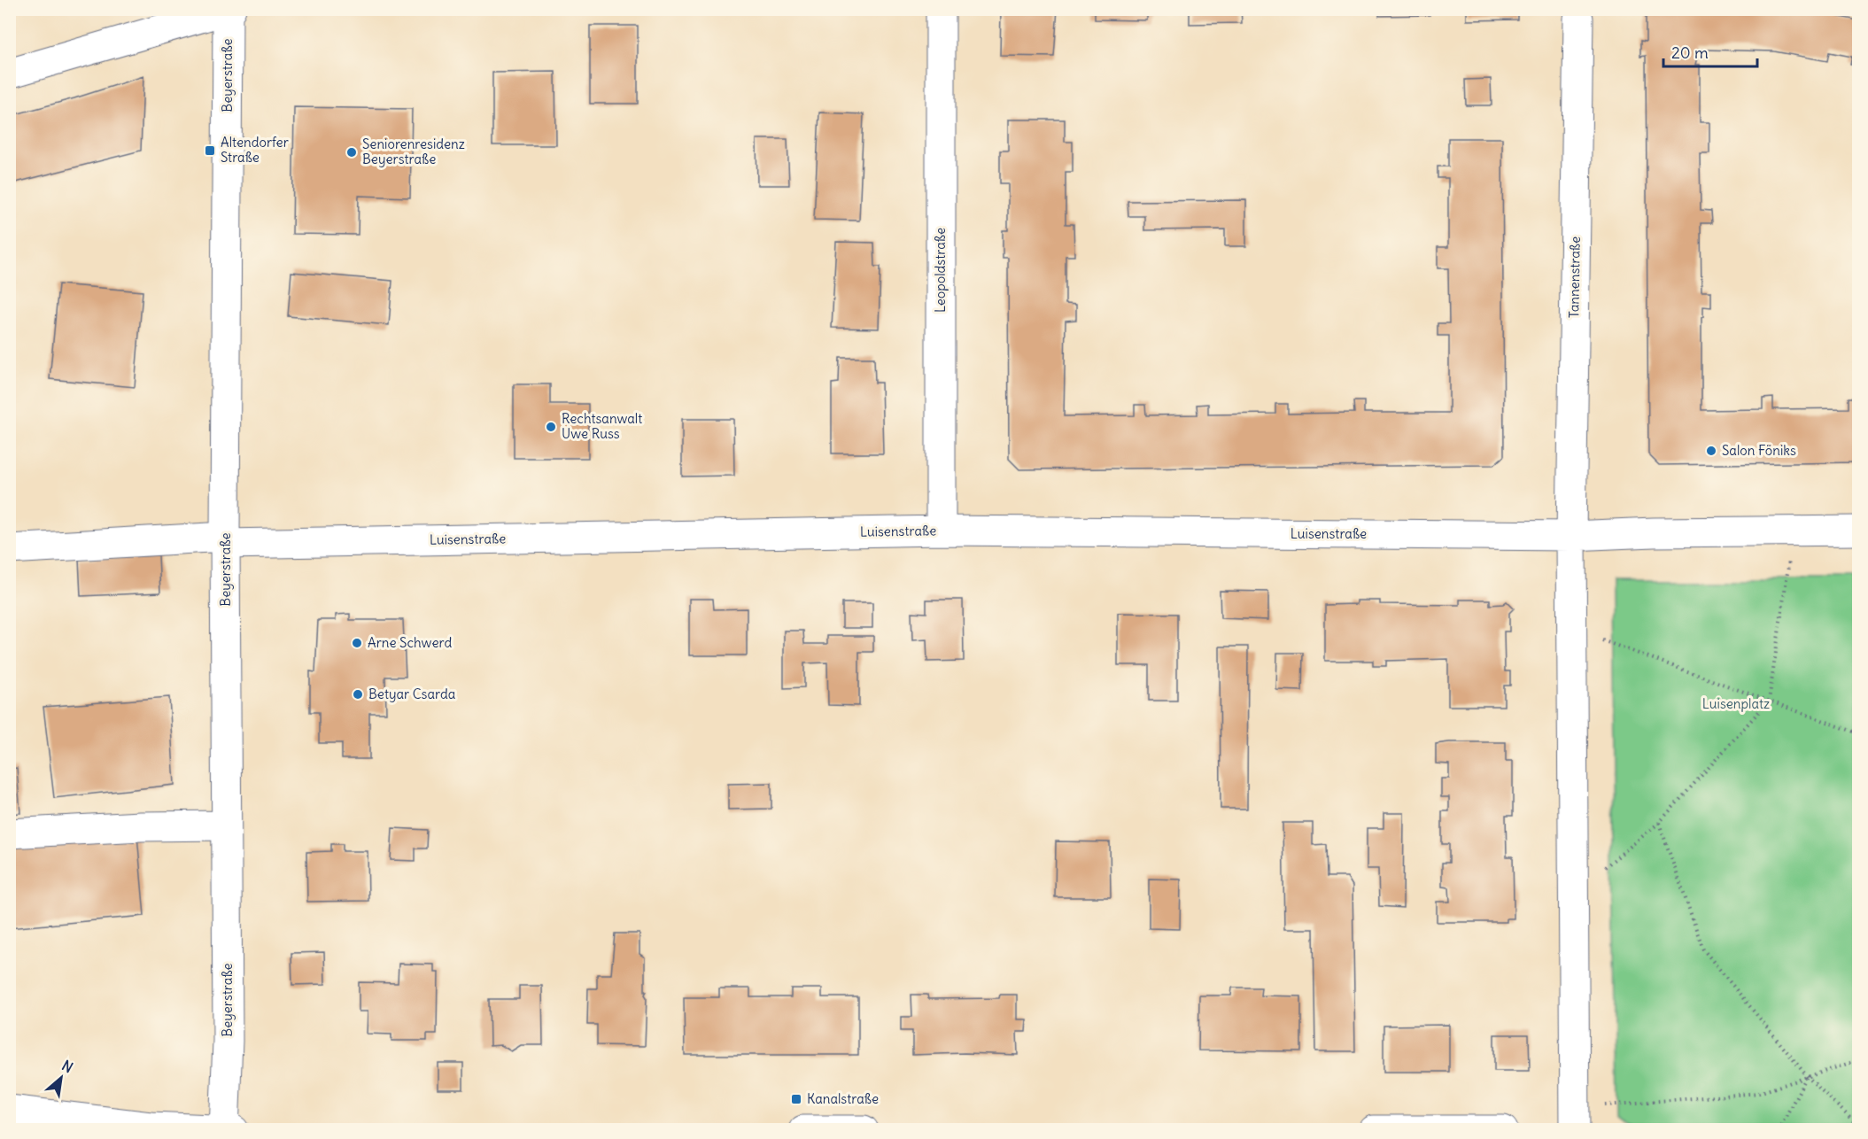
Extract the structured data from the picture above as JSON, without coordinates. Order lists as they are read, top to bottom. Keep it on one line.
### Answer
{"streets":{"street":["Beyerstraße","Leopoldstraße","Tannenstraße","Luisenstraße"]},"crossings":[["Beyerstraße","Luisenstraße"],["Leopoldstraße","Luisenstraße"],["Tannenstraße","Luisenstraße"]],"parks":["Luisenplatz"],"places":{"transit":["Altendorfer Straße","Kanalstraße"],"other":["Seniorenresidenz Beyerstraße","Rechtsanwalt Uwe Russ","Salon Föniks","Arne Schwerd","Betyar Csarda"]},"scale_bar":"20 m","north":"top right"}
